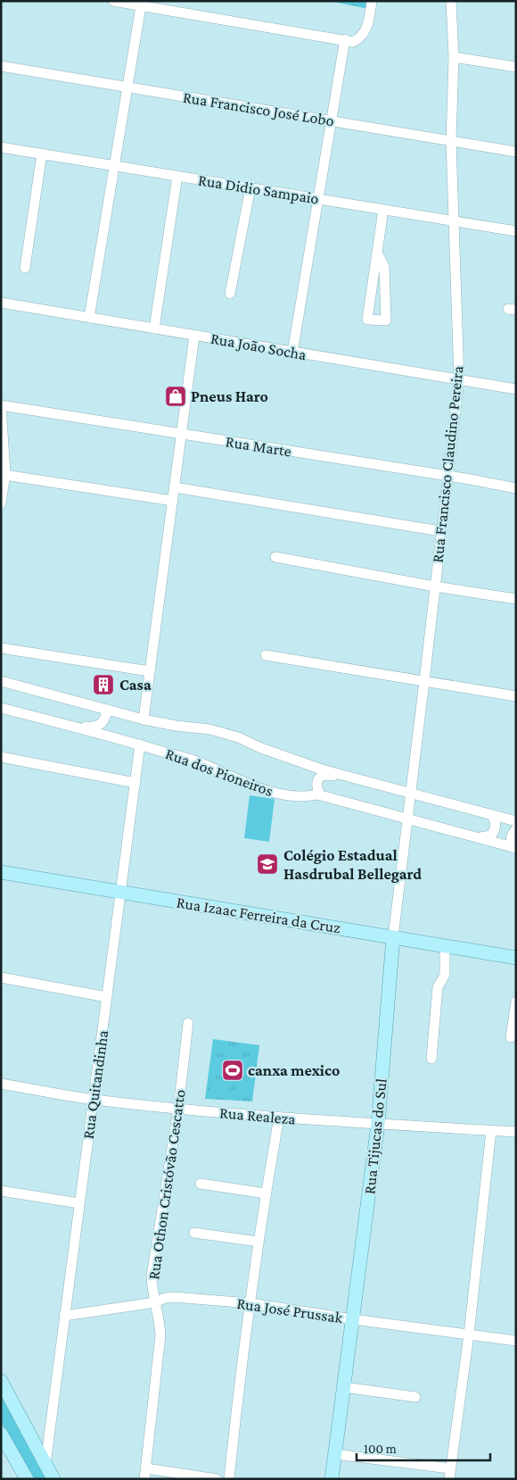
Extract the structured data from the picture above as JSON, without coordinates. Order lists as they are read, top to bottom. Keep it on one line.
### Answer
{"streets":{"main road":["Rua Izaac Ferreira da Cruz","Rua Tijucas do Sul"],"street":["Rua Francisco José Lobo","Rua Didio Sampaio","Rua João Socha","Rua Marte","Rua Francisco Claudino Pereira","Rua dos Pioneiros","Rua Quitandinha","Rua Realeza","Rua Othon Cristóvão Cescatto","Rua José Prussak"]},"crossings":[["Rua Francisco José Lobo","Rua Francisco Claudino Pereira"],["Rua Didio Sampaio","Rua Francisco Claudino Pereira"],["Rua João Socha","Rua Francisco Claudino Pereira"],["Rua Marte","Rua Francisco Claudino Pereira"],["Rua Francisco Claudino Pereira","Rua dos Pioneiros"],["Rua Francisco Claudino Pereira","Rua Tijucas do Sul"],["Rua dos Pioneiros","Rua Quitandinha"],["Rua dos Pioneiros","Rua Tijucas do Sul"],["Rua Izaac Ferreira da Cruz","Rua Quitandinha"],["Rua Izaac Ferreira da Cruz","Rua Tijucas do Sul"],["Rua Quitandinha","Rua Realeza"],["Rua Quitandinha","Rua José Prussak"],["Rua Realeza","Rua Tijucas do Sul"],["Rua Realeza","Rua Othon Cristóvão Cescatto"],["Rua Tijucas do Sul","Rua José Prussak"],["Rua Othon Cristóvão Cescatto","Rua José Prussak"]],"places":{"shop":["Pneus Haro"],"building":["Casa"],"school or university":["Colégio Estadual Hasdrubal Bellegard"],"sports":["canxa mexico"]},"scale_bar":"100 m"}
